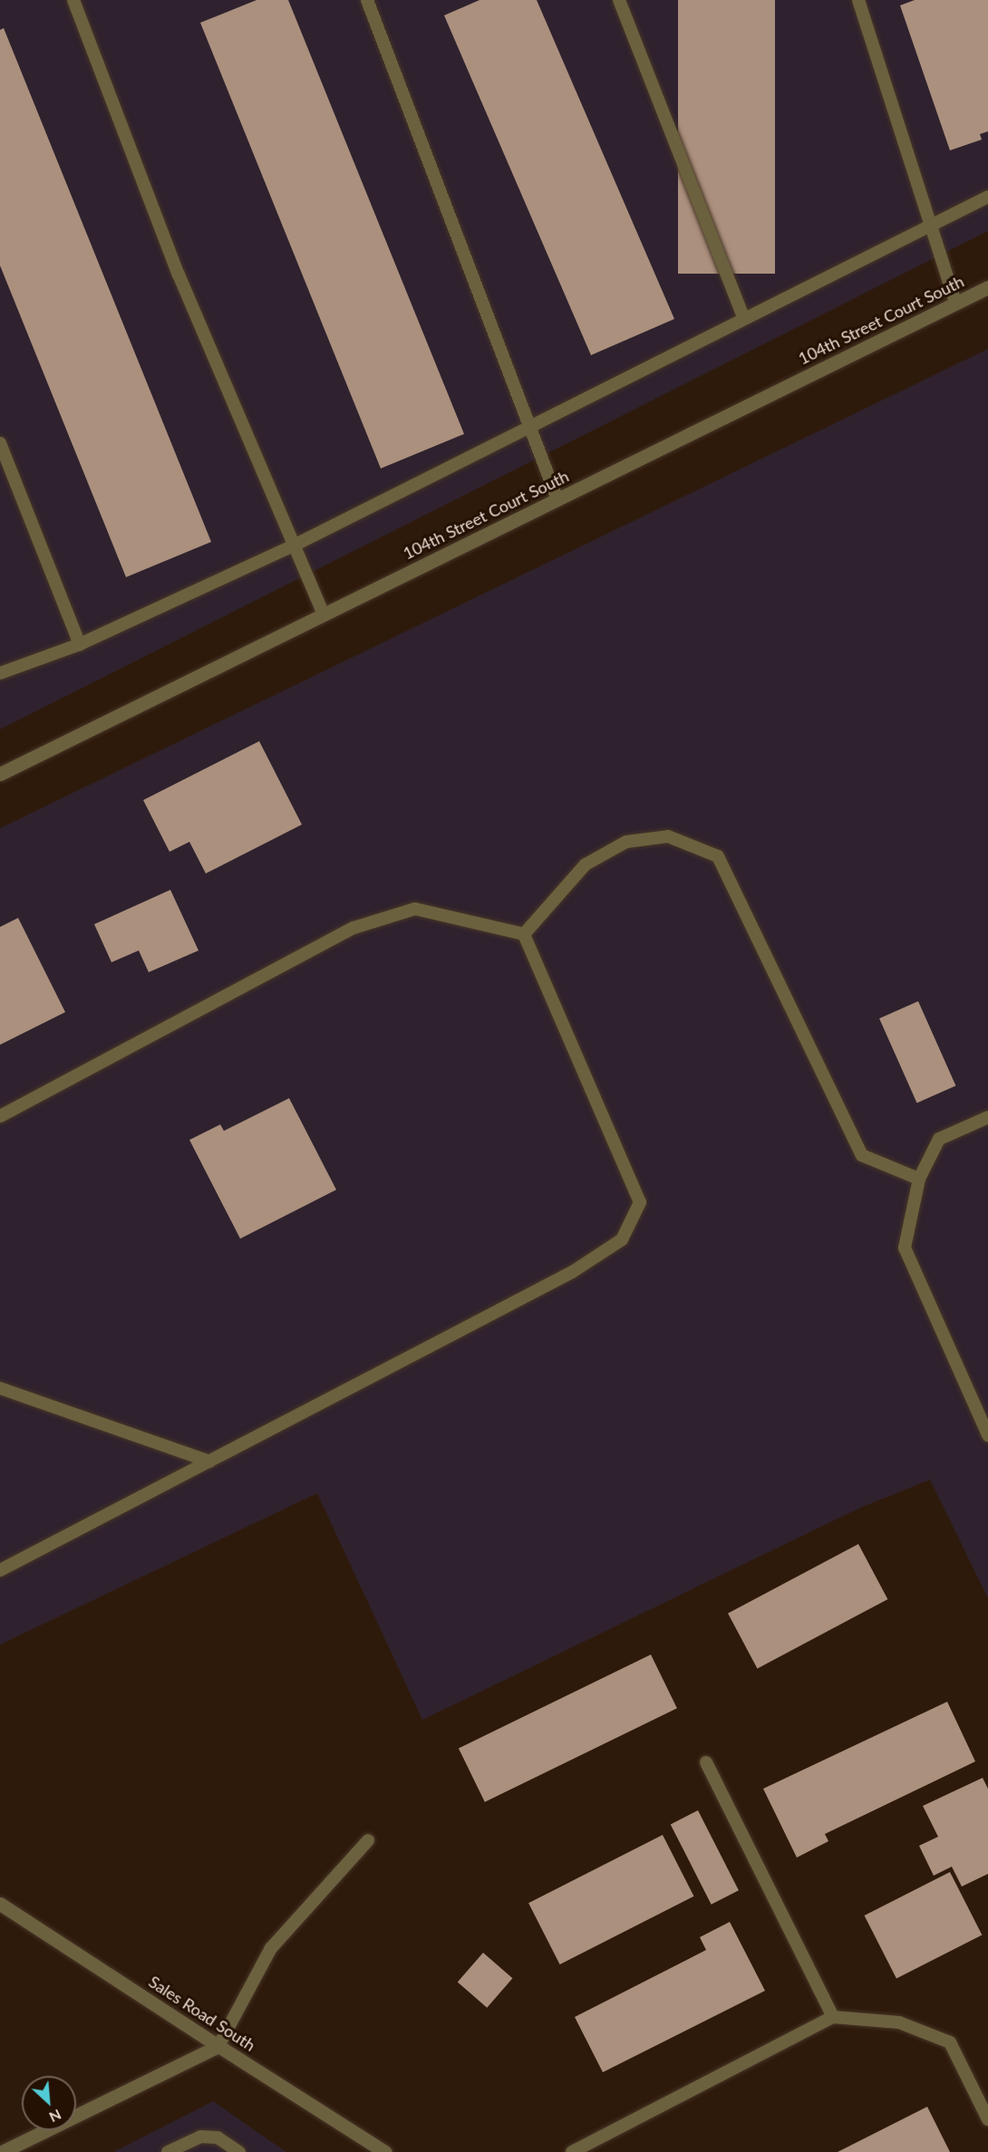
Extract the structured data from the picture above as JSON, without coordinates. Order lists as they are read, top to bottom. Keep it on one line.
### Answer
{"streets":{"street":["104th Street Court South","Sales Road South"]},"north":"bottom right"}
